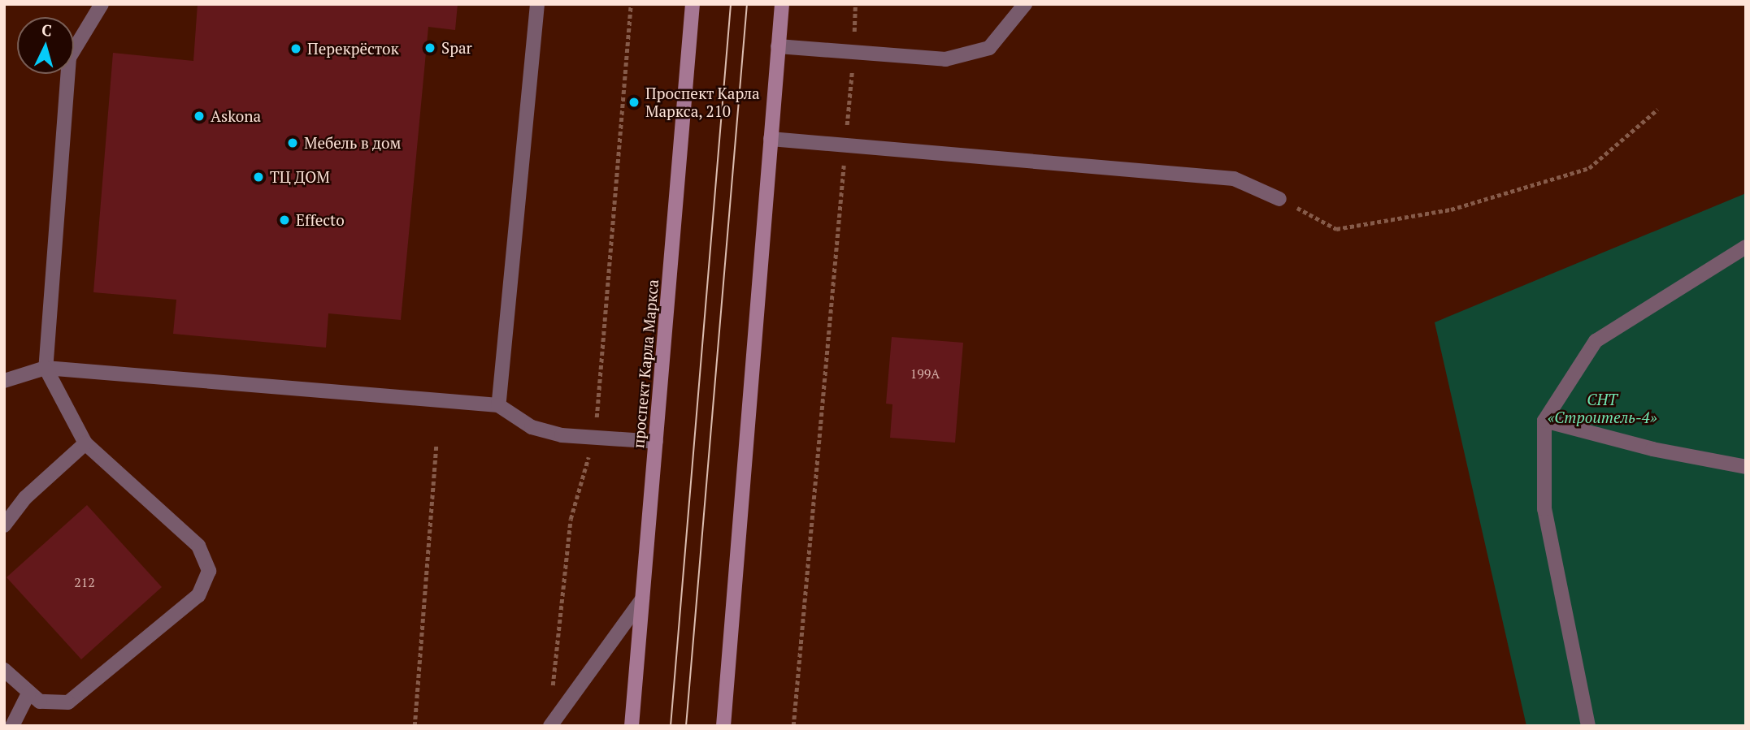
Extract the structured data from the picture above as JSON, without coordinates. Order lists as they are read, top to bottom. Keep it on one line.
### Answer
{"streets":{"main road":["проспект Карла Маркса"]},"parks":["СНТ «Строитель-4»"],"places":["Spar","Перекрёсток","Проспект Карла Маркса, 210","Askona","Мебель в дом","ТЦ ДОМ","Effecto"],"house_numbers":["199А","212"],"north":"top"}
